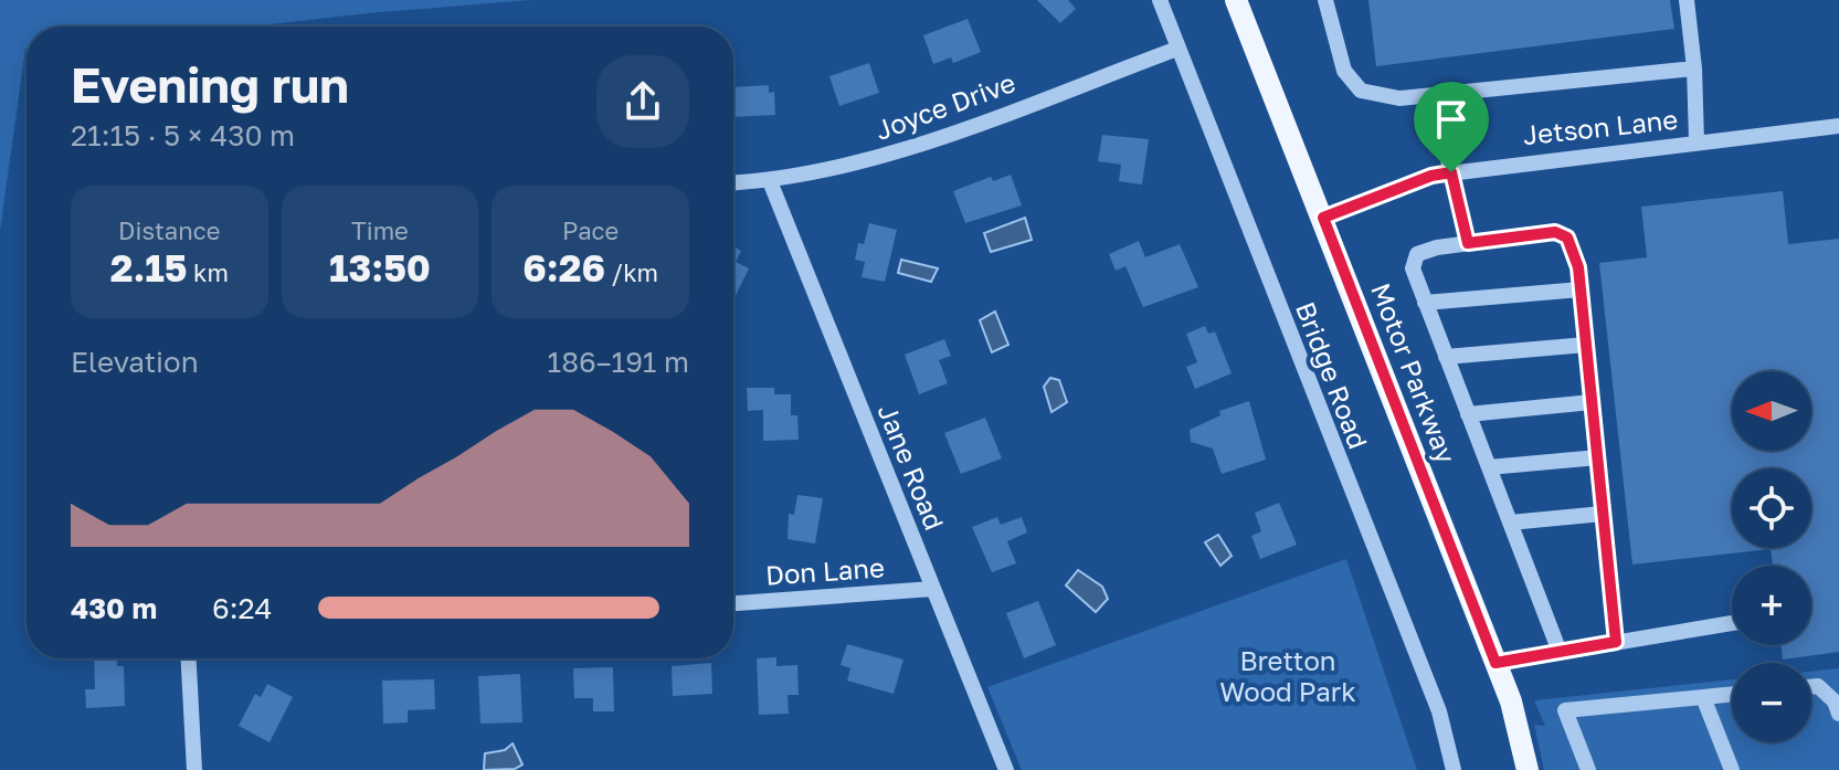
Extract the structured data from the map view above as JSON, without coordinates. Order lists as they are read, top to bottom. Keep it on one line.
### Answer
{"streets":{"main road":["Motor Parkway"],"street":["Joyce Drive","Jetson Lane","Bridge Road","Jane Road","Don Lane"]},"crossings":[["Joyce Drive","Bridge Road"],["Joyce Drive","Jane Road"],["Jetson Lane","Motor Parkway"],["Jane Road","Don Lane"]],"parks":["Bretton Wood Park"],"north":"left","page":{"heading":["Evening run","21:15 · 5 × 430 m"],"stats":[["Distance","2.15 km"],["Time","13:50"],["Pace","6:26 /km"]],"chart":["Elevation","186–191 m"],"map_buttons":["+","−"],"list":[{"name":"430 m","note":"6:24"}]}}
